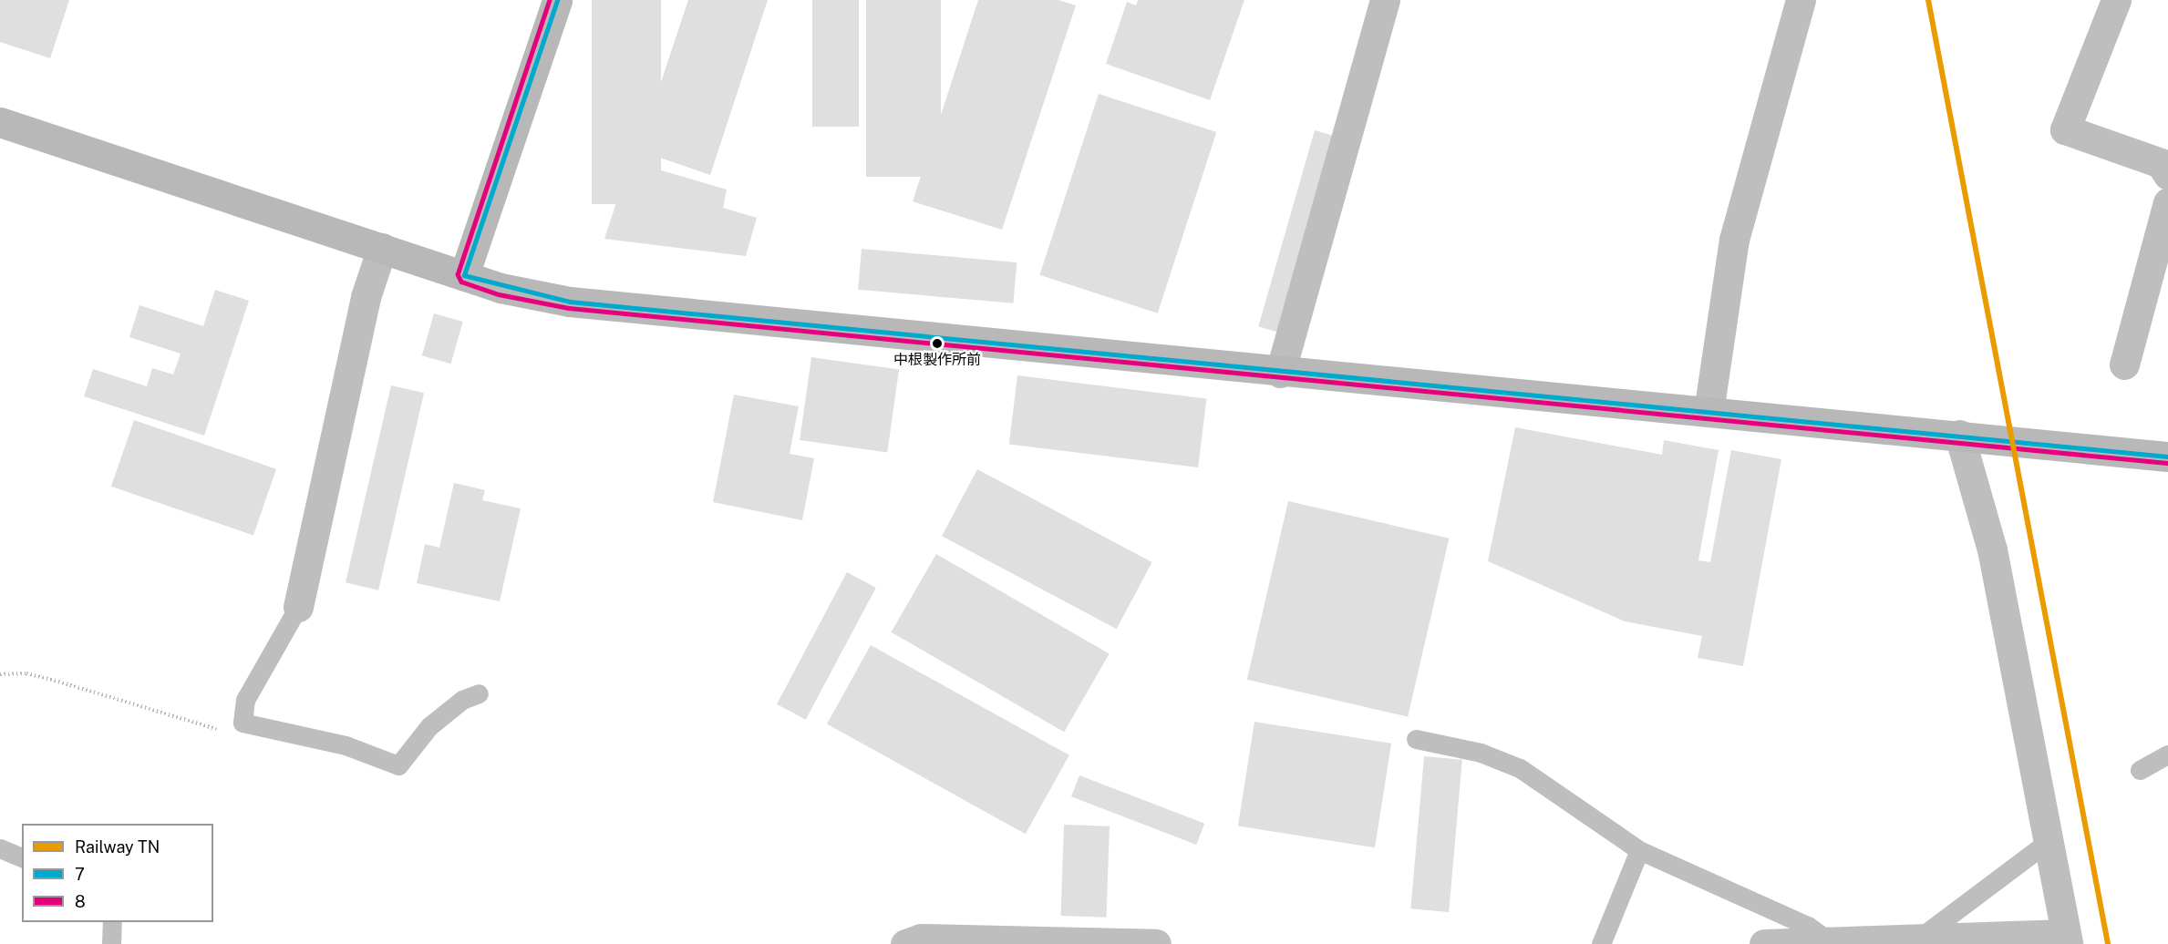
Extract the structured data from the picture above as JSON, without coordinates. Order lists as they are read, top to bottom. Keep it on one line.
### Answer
{"places":["中根製作所前"],"lines":["rail line TN","transit line 7","transit line 8"],"legend":["Railway TN","7","8"]}
